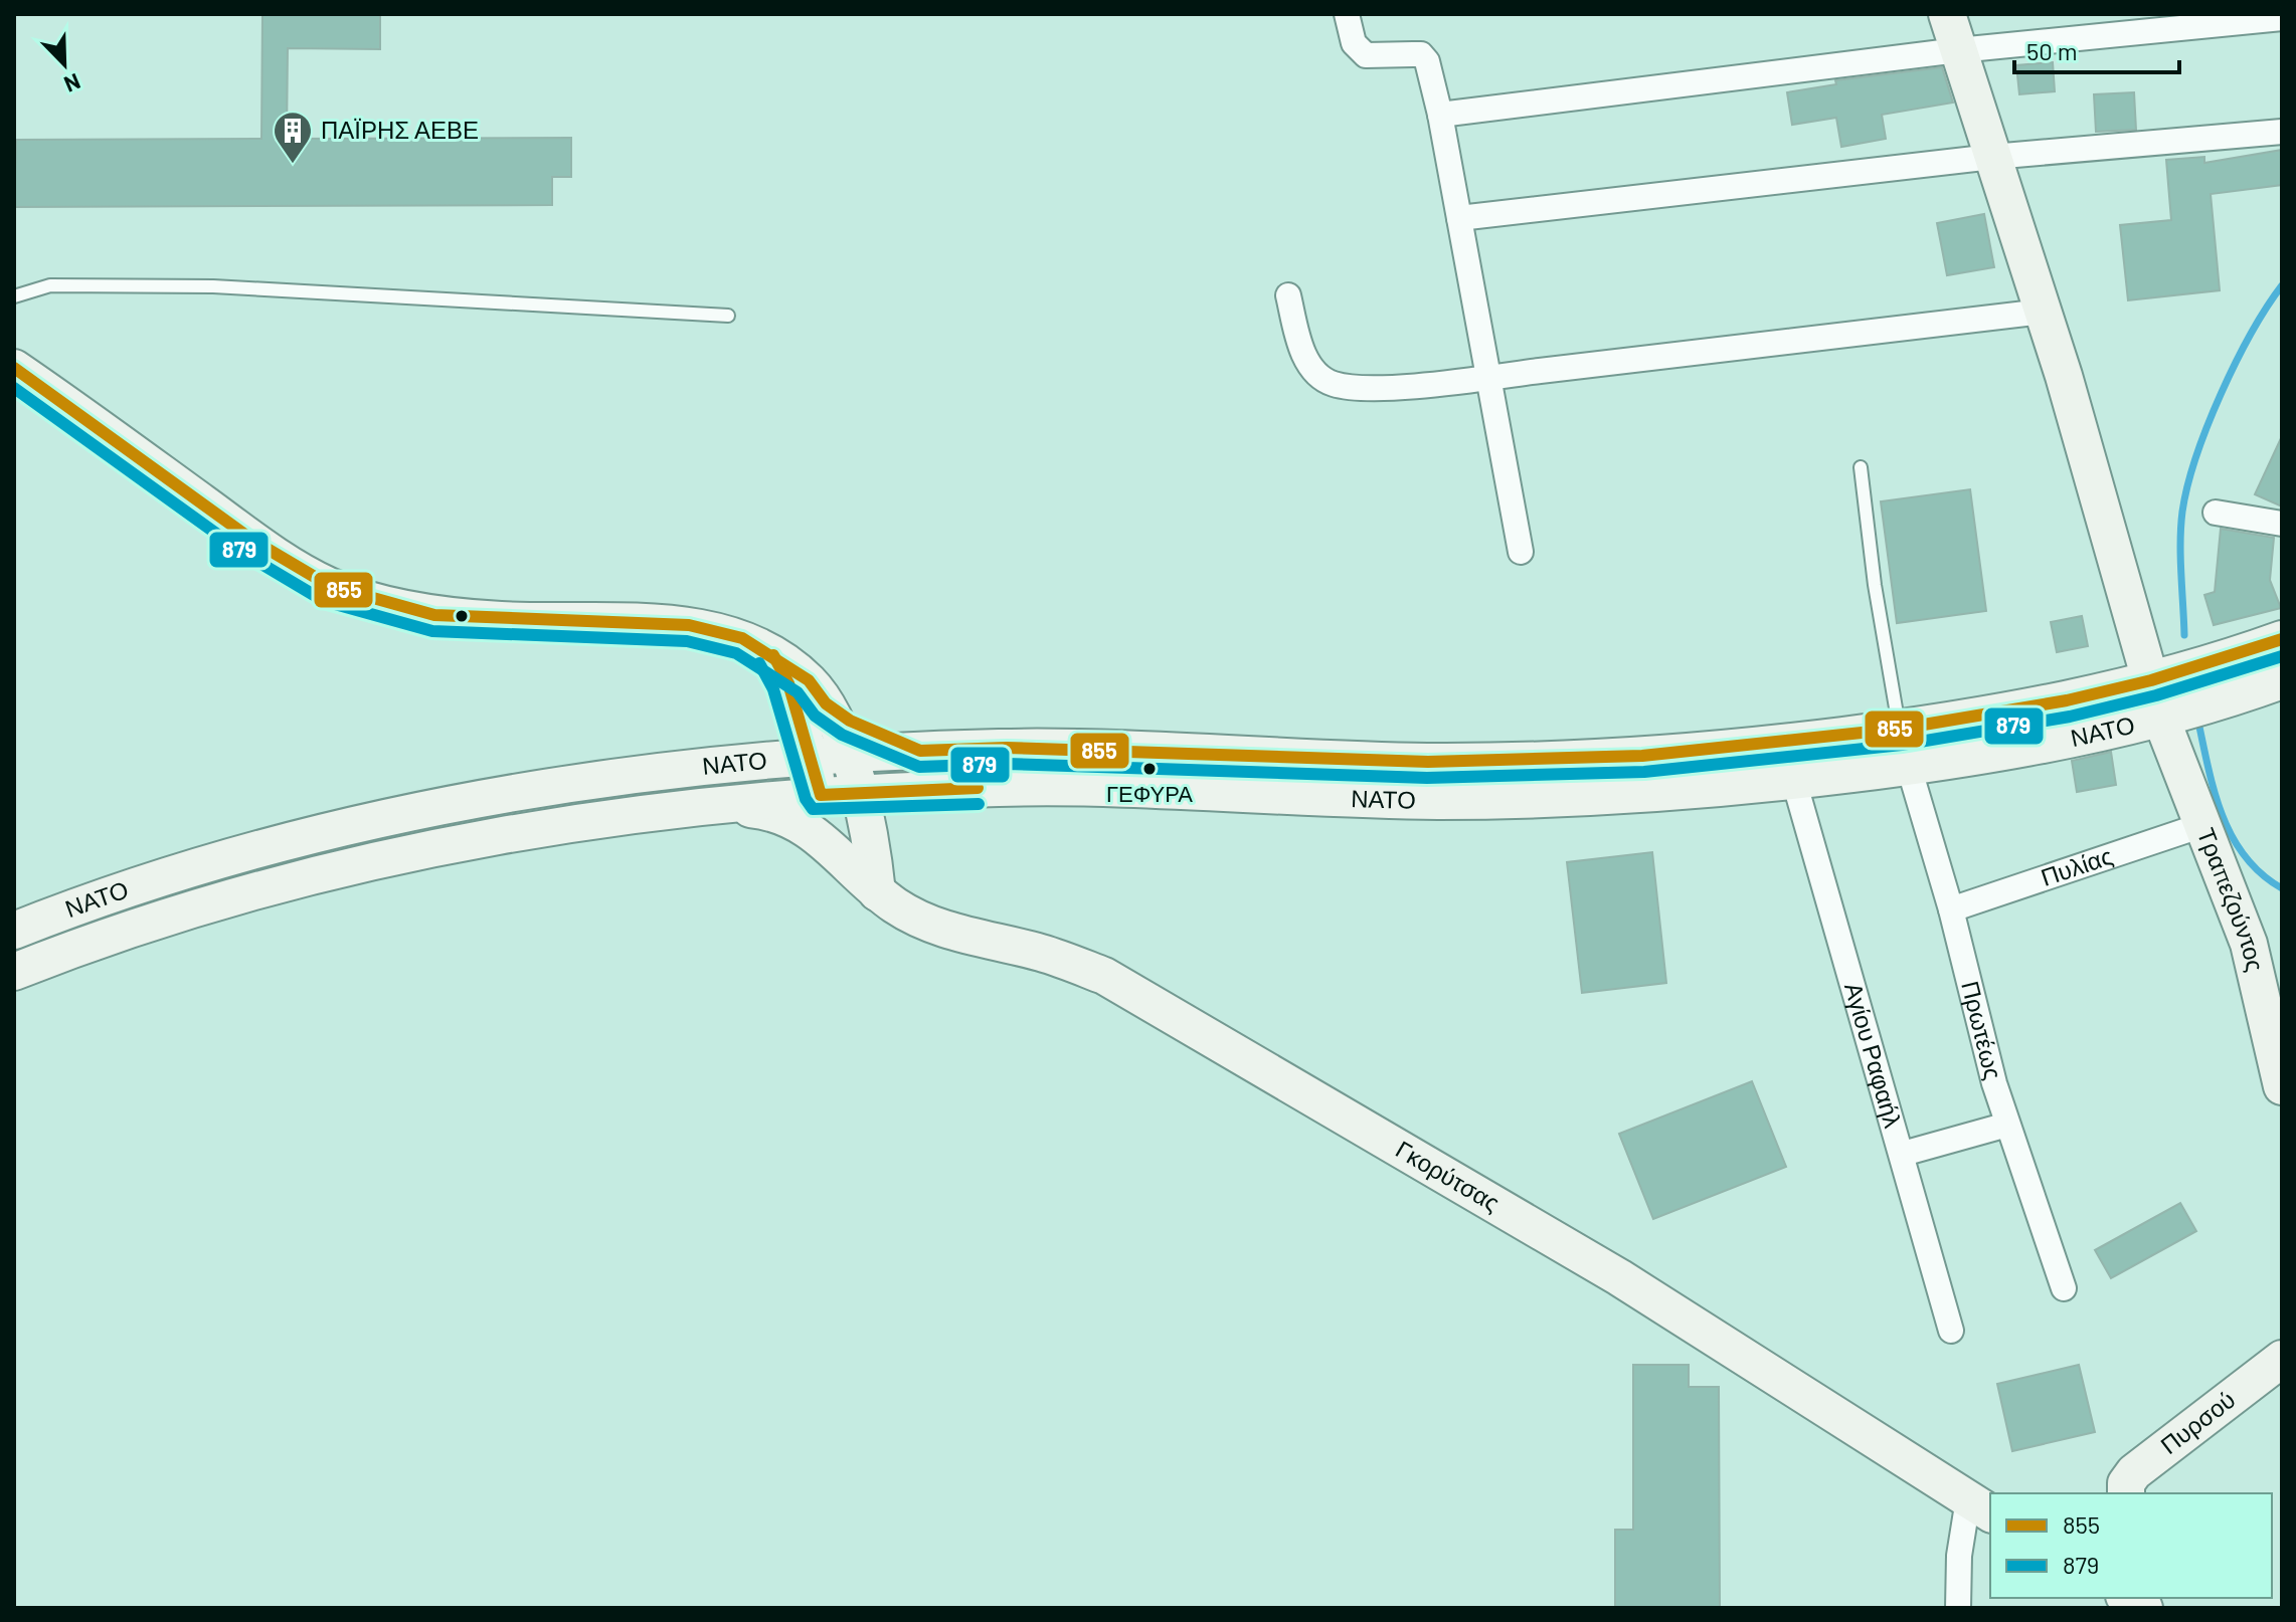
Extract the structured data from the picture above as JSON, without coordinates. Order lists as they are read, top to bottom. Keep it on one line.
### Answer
{"streets":{"main road":["ΝΑΤΟ","Τραπεζούντος","Γκορύτσας","Πυρσού"],"street":["Πυλίας","Πρωτέως","Αγίου Ραφαήλ"]},"crossings":[["ΝΑΤΟ","Τραπεζούντος"],["ΝΑΤΟ","Πρωτέως"],["ΝΑΤΟ","Αγίου Ραφαήλ"],["Πυλίας","Τραπεζούντος"],["Πυλίας","Πρωτέως"]],"places":{"building":["ΠΑΪΡΗΣ ΑΕΒΕ"],"other":["ΓΕΦΥΡΑ"]},"lines":["transit line 855","transit line 879"],"legend":["855","879"],"scale_bar":"50 m","north":"bottom right"}
